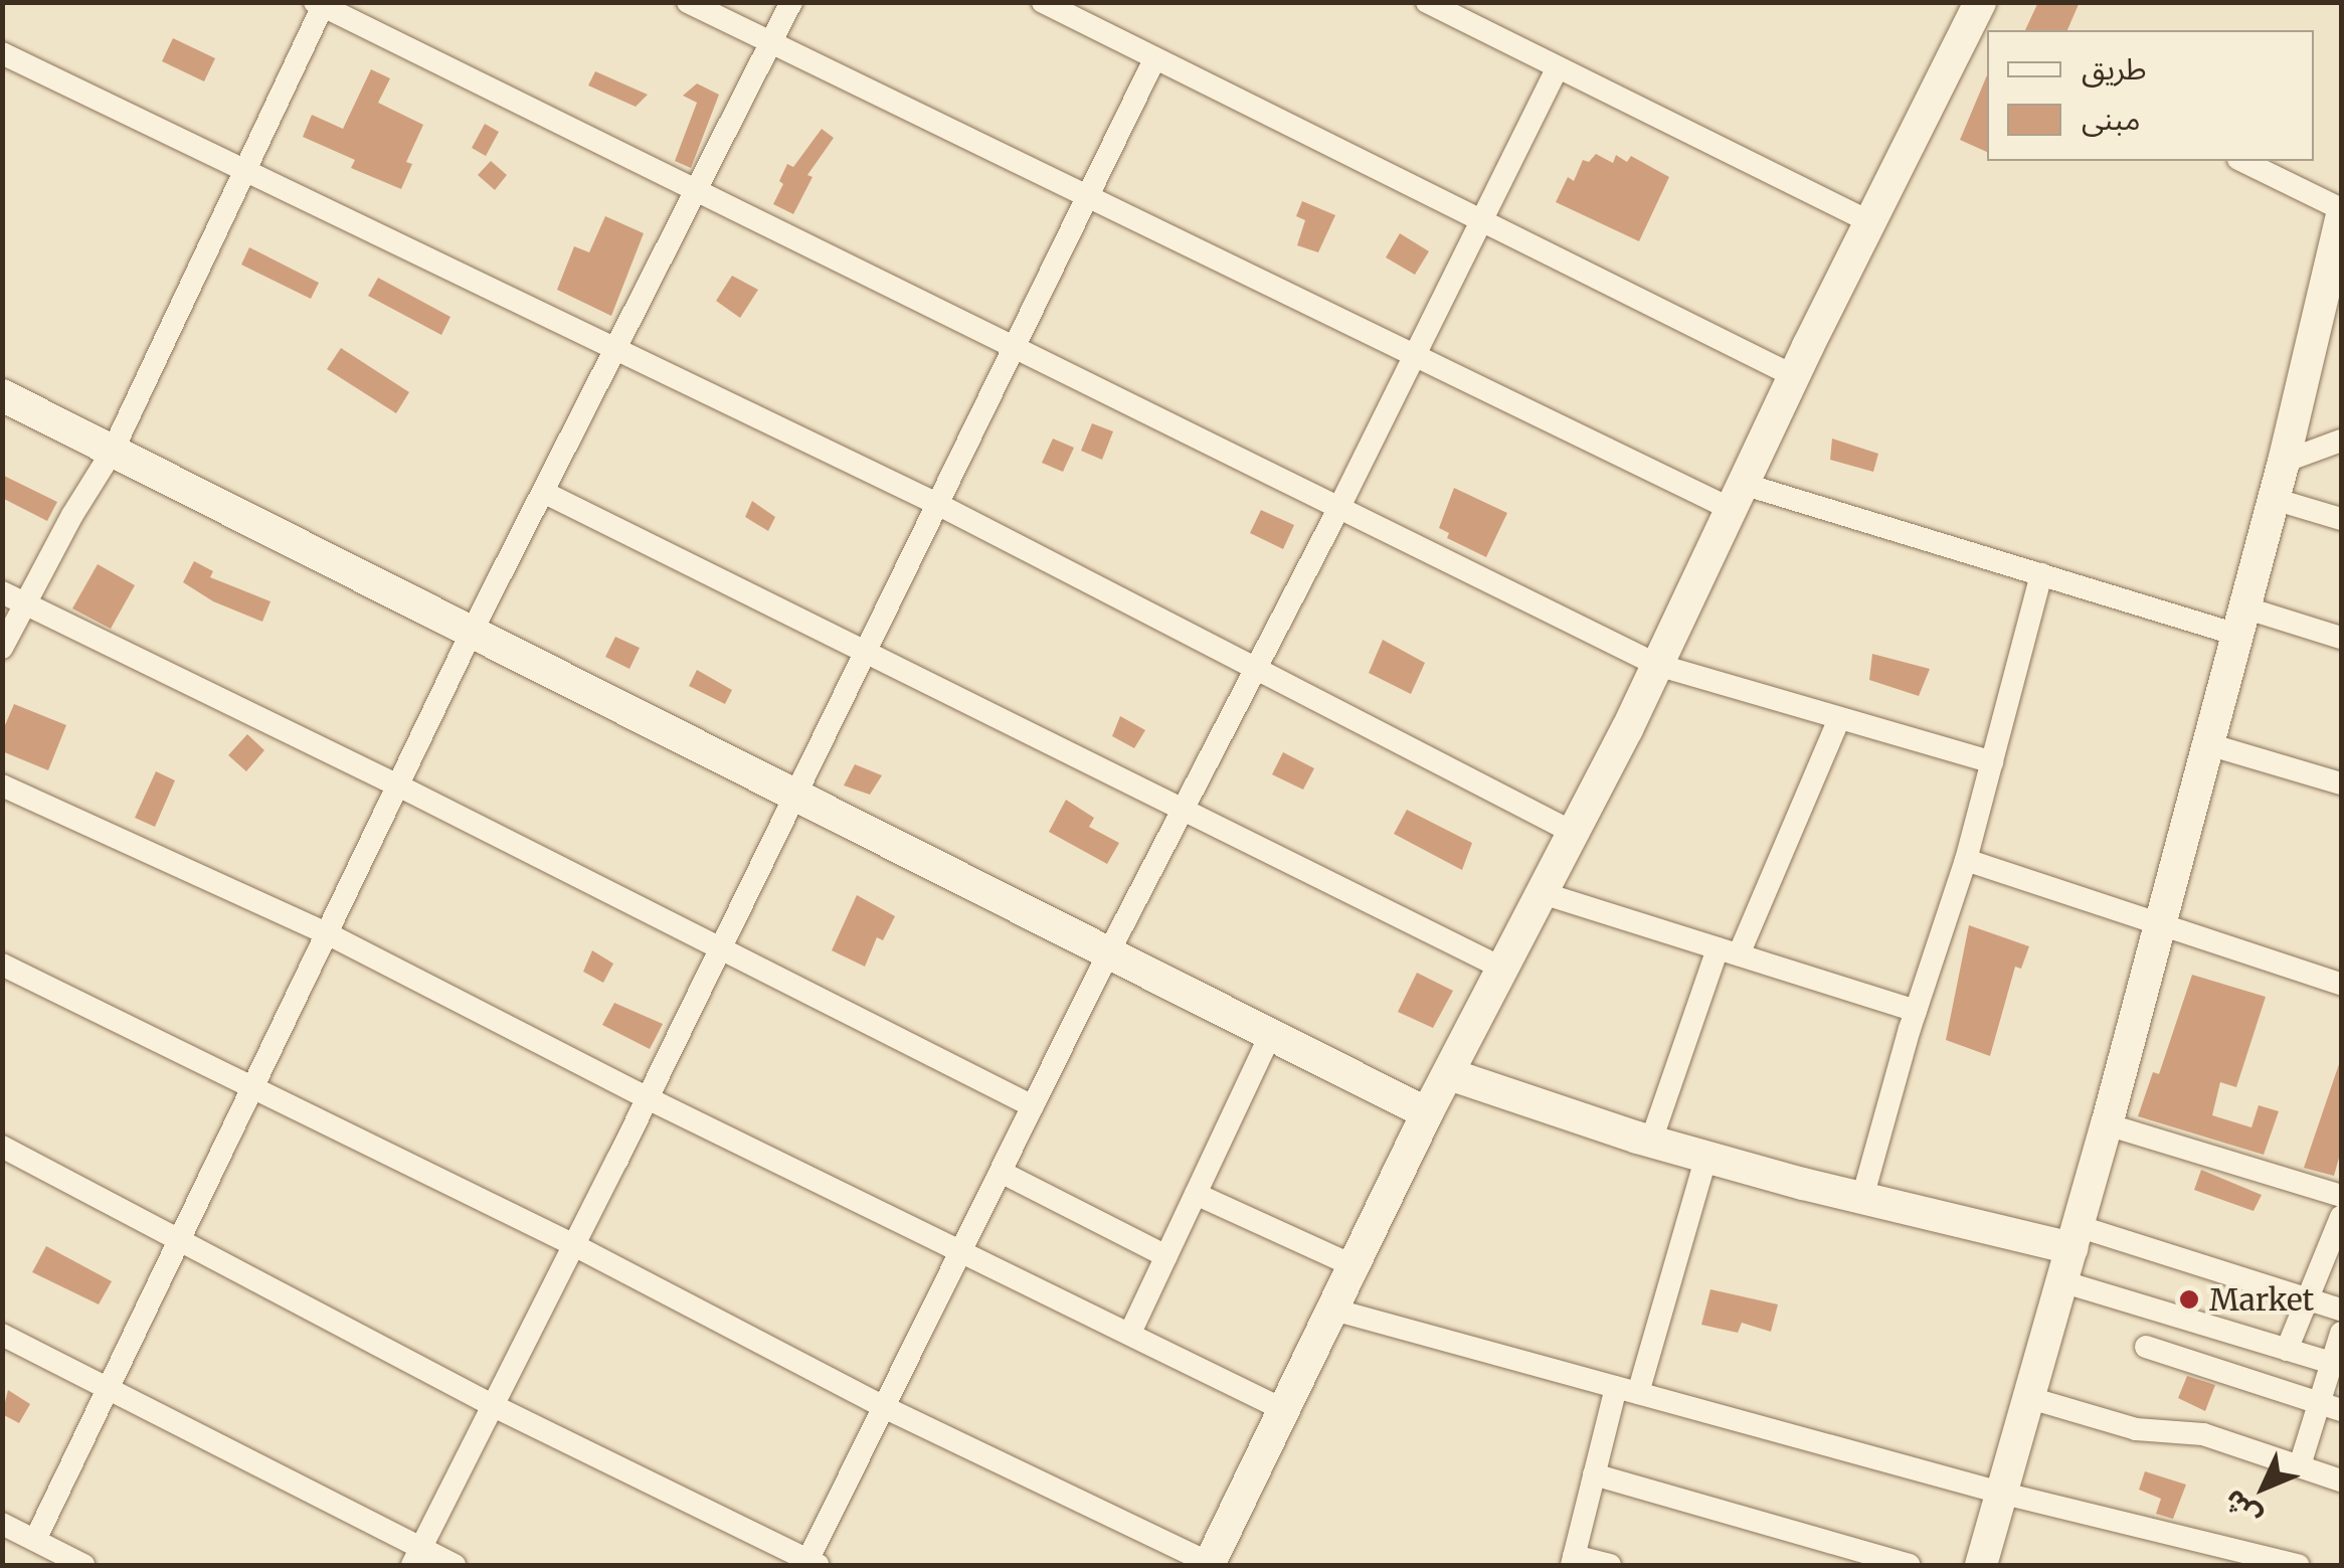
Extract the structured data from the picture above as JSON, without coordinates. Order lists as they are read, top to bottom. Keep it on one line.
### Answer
{"places":["Market"],"legend":["طريق","مبنى"],"north":"bottom left"}
